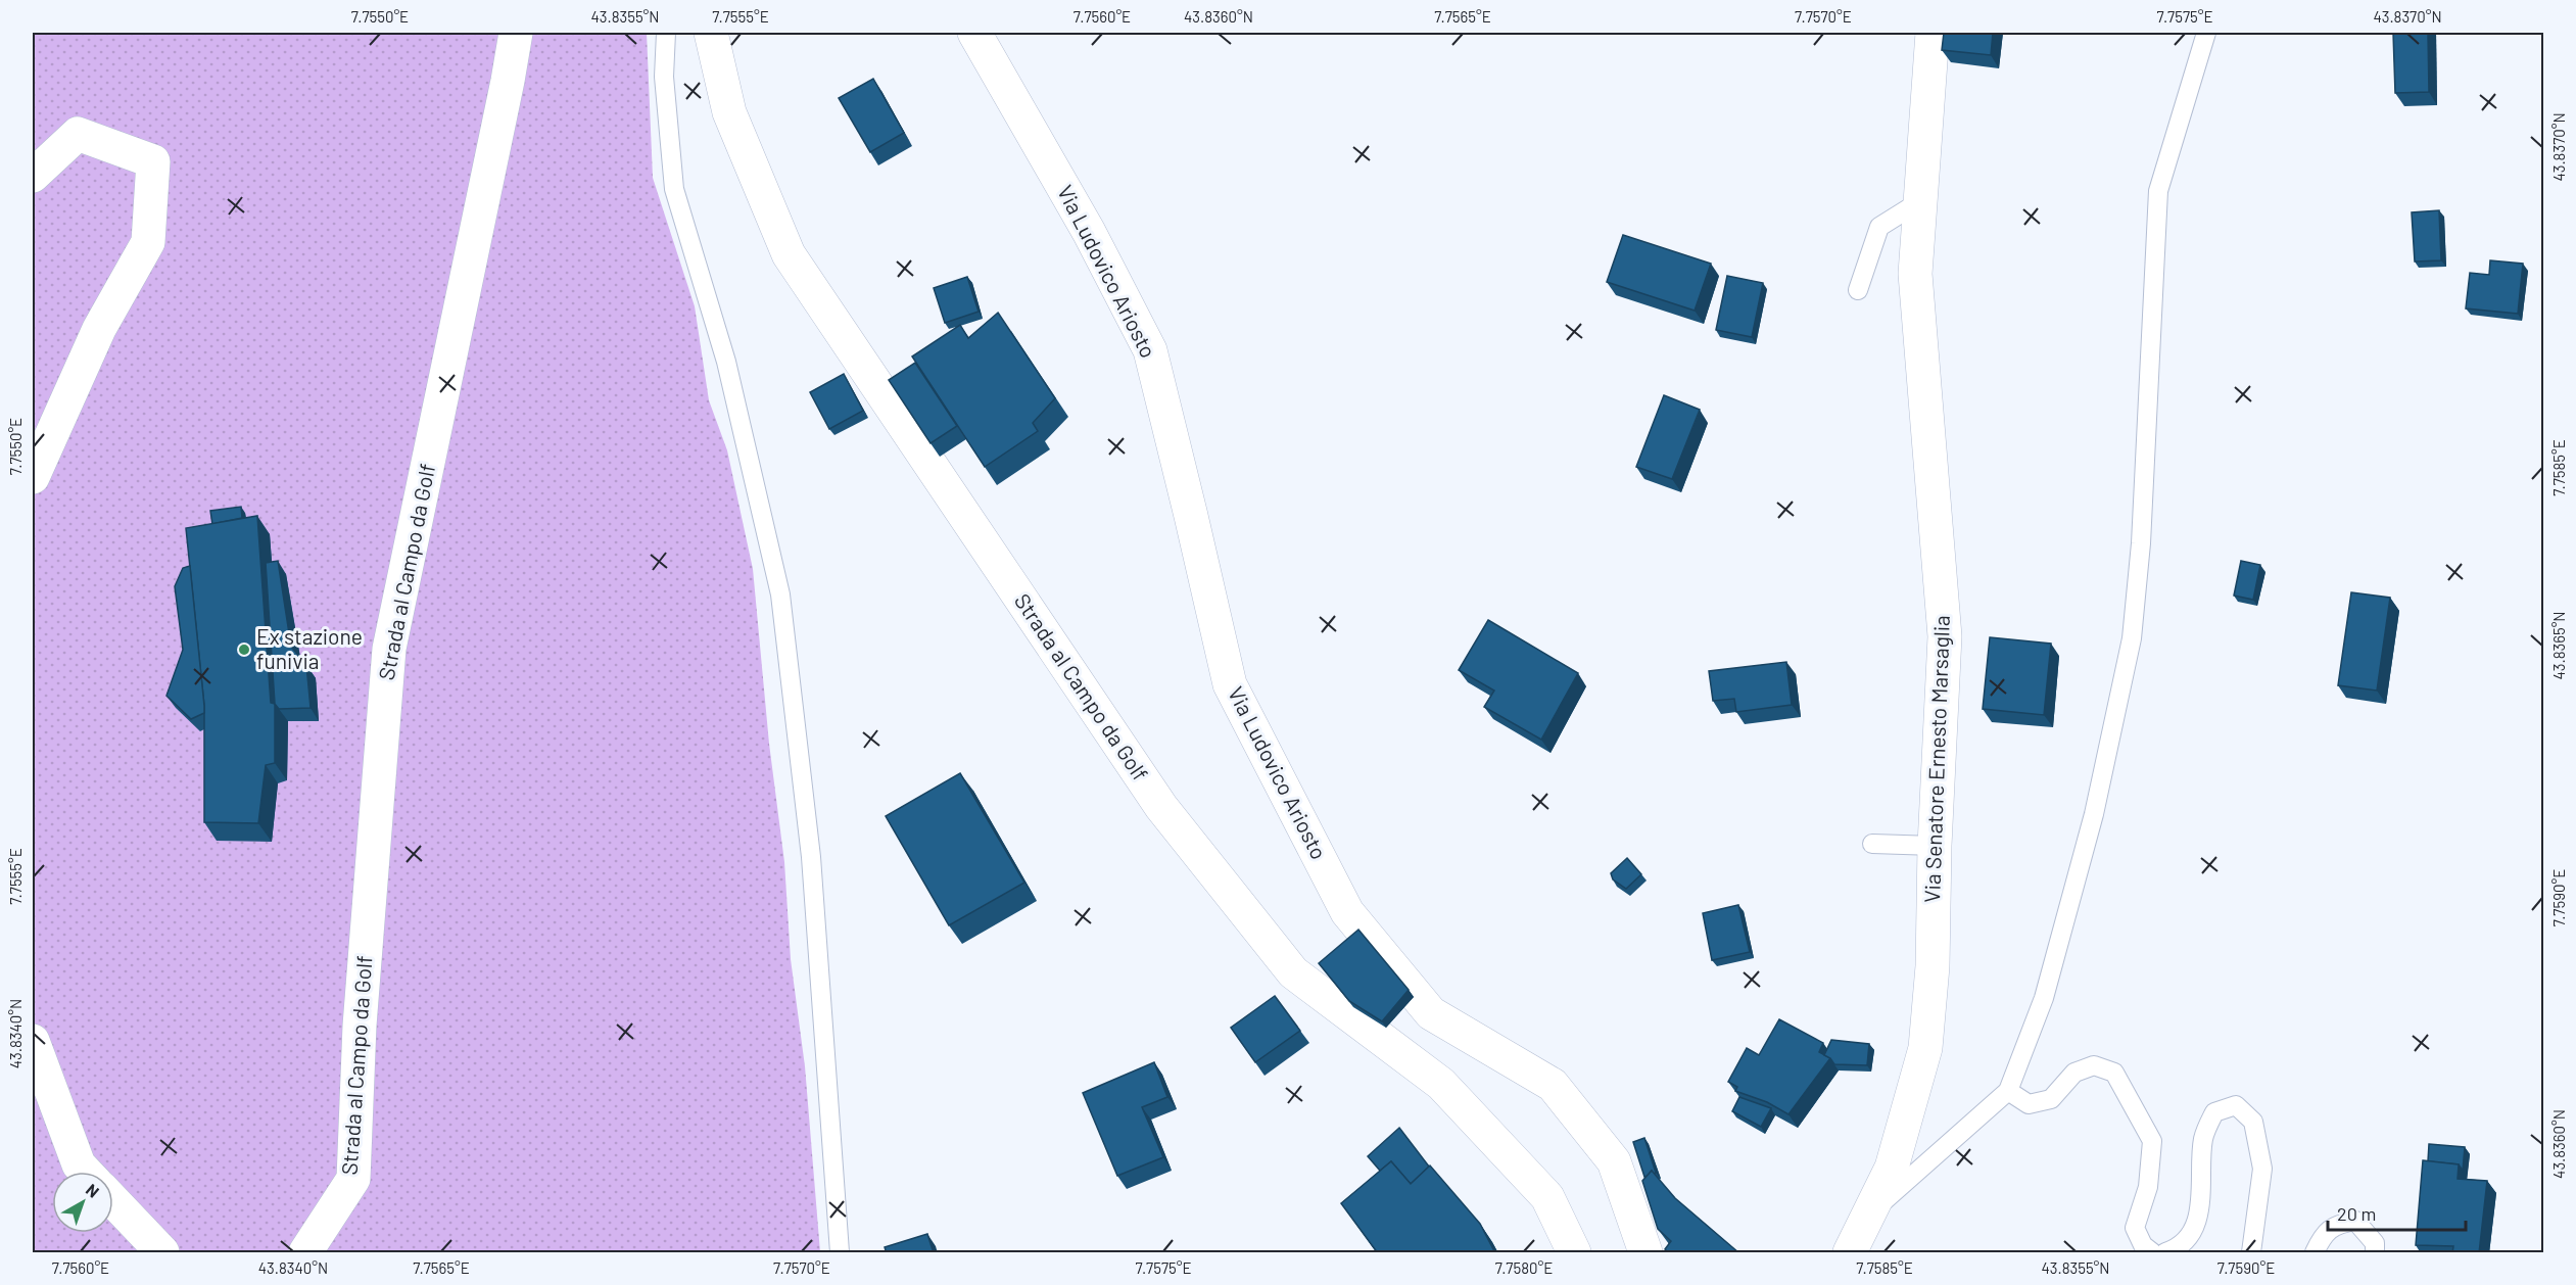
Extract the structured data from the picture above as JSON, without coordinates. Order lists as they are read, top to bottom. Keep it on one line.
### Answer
{"streets":{"street":["Via Ludovico Ariosto","Strada al Campo da Golf","Via Senatore Ernesto Marsaglia"]},"places":["Ex stazione funivia"],"scale_bar":"20 m","north":"top right","coordinates":["7.7550°E","43.8355°N","7.7555°E","7.7560°E","43.8360°N","7.7565°E","7.7570°E","7.7575°E","43.8370°N","7.7585°E","43.8365°N","7.7590°E","43.8340°N","7.7580°E"]}
